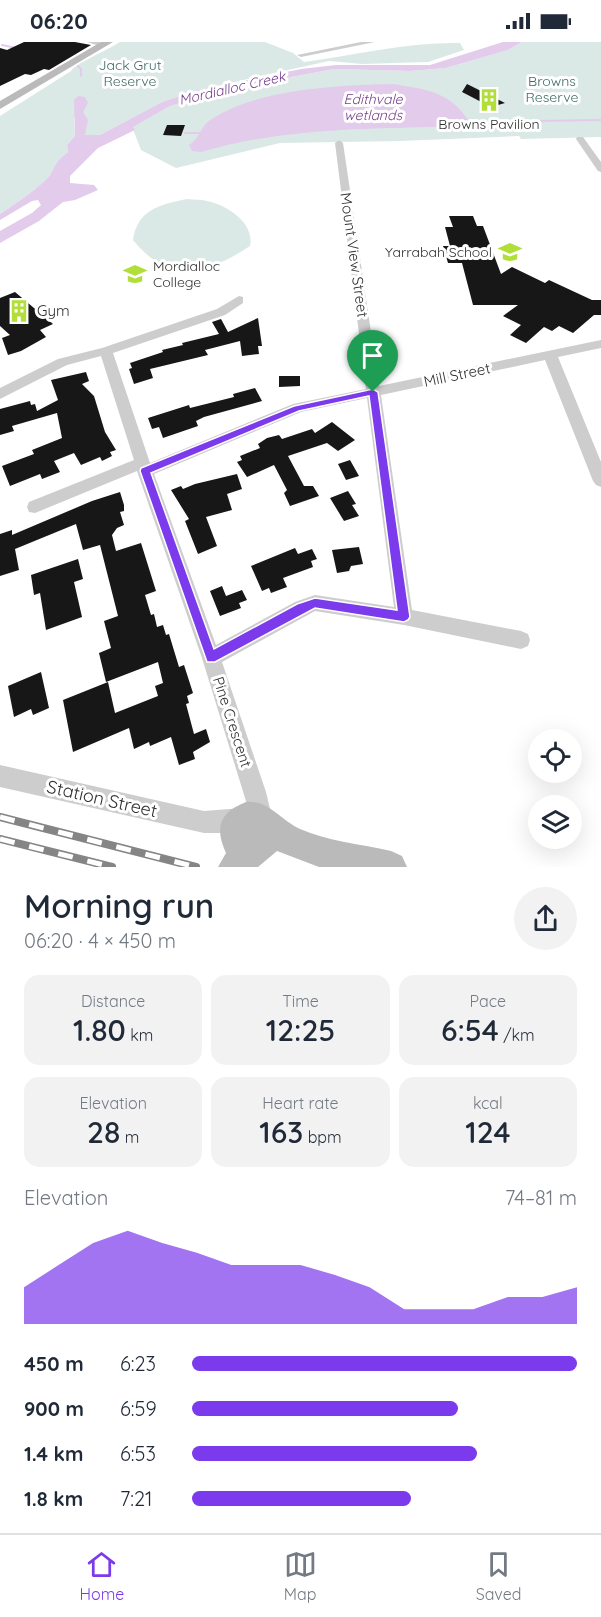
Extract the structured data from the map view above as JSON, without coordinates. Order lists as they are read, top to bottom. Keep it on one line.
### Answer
{"streets":{"street":["Mount View Street","Mill Street","Pine Crescent","Station Street"]},"crossings":[["Mount View Street","Mill Street"],["Mill Street","Pine Crescent"],["Pine Crescent","Station Street"]],"water":["Mordialloc Creek","Edithvale wetlands"],"parks":["Jack Grut Reserve","Browns Reserve"],"places":{"building":["Browns Pavilion","Gym"],"school or university":["Yarrabah School","Mordialloc College"]},"page":{"status":"06:20","heading":["Morning run","06:20 · 4 × 450 m"],"stats":[["Distance","1.80 km"],["Time","12:25"],["Pace","6:54 /km"],["Elevation","28 m"],["Heart rate","163 bpm"],["kcal","124"]],"chart":["Elevation","74–81 m"],"list":[{"name":"450 m","note":"6:23"},{"name":"900 m","note":"6:59"},{"name":"1.4 km","note":"6:53"},{"name":"1.8 km","note":"7:21"}],"tabs":["Home","Map","Saved"]}}
